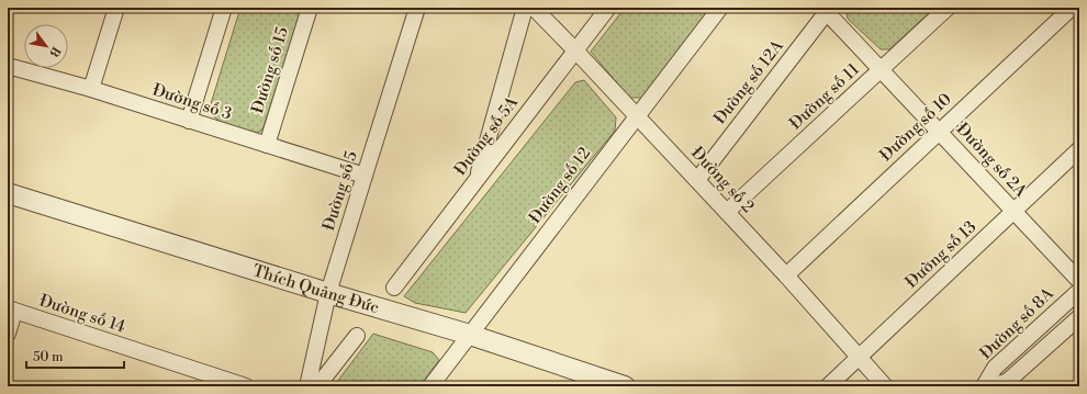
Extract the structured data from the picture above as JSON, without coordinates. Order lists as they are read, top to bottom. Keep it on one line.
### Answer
{"streets":{"street":["Đường số 15","Đường số 12A","Đường số 11","Đường số 3","Đường số 10","Đường số 5A","Đường số 2A","Đường số 2","Đường số 12","Đường số 5","Đường số 13","Thích Quảng Đức","Đường số 14","Đường số 8A"]},"crossings":[["Đường số 15","Đường số 3"],["Đường số 12A","Đường số 2A"],["Đường số 12A","Đường số 2"],["Đường số 11","Đường số 2A"],["Đường số 11","Đường số 2"],["Đường số 3","Đường số 5"],["Đường số 10","Đường số 2A"],["Đường số 10","Đường số 2"],["Đường số 5A","Đường số 2"],["Đường số 2A","Đường số 13"],["Đường số 2","Đường số 12"],["Đường số 2","Đường số 13"],["Đường số 12","Thích Quảng Đức"],["Đường số 5","Thích Quảng Đức"]],"scale_bar":"50 m","north":"bottom right"}
